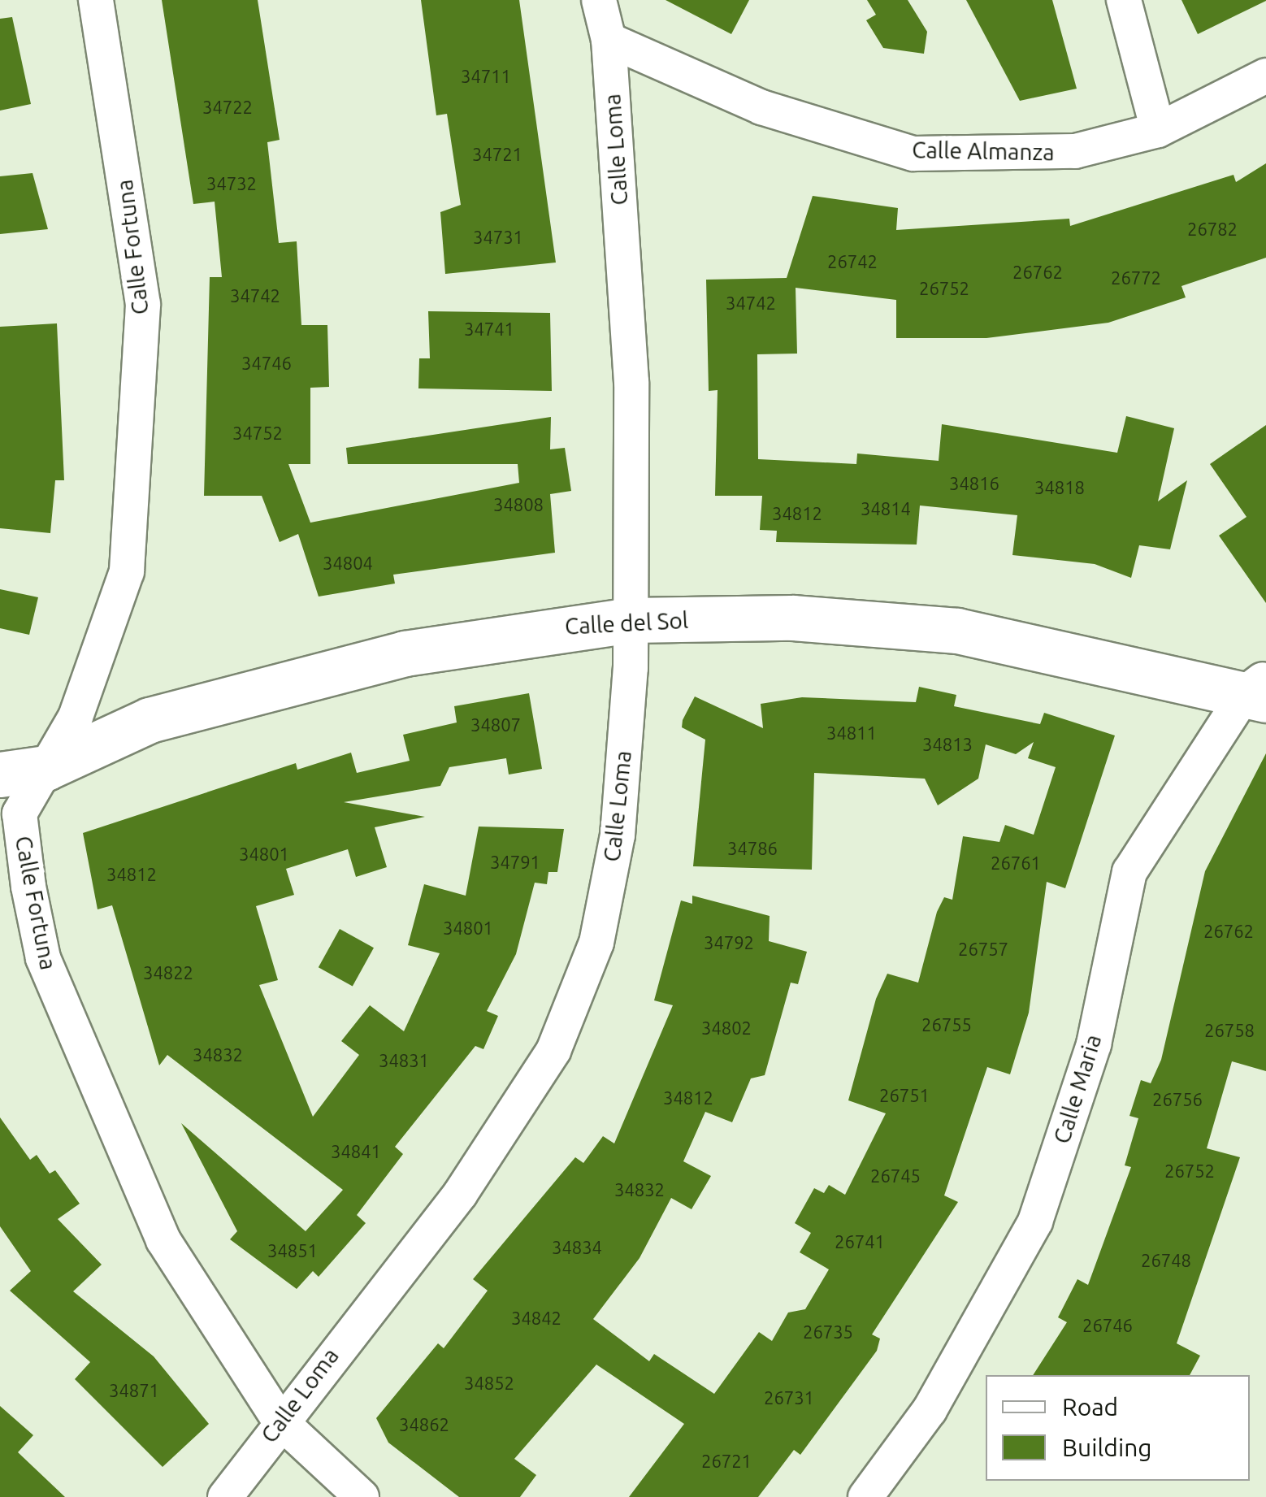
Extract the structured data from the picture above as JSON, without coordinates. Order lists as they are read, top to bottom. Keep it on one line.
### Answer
{"streets":{"street":["Calle Loma","Calle Almanza","Calle Fortuna","Calle del Sol","Calle Maria"]},"crossings":[["Calle Loma","Calle Almanza"],["Calle Loma","Calle Fortuna"],["Calle Loma","Calle del Sol"],["Calle Fortuna","Calle del Sol"],["Calle del Sol","Calle Maria"]],"house_numbers":["34711","34722","34721","34732","26782","34731","26742","26762","26772","26752","34742","34742","34741","34746","34752","34816","34818","34808","34814","34812","34804","34807","34811","34813","34786","34801","34791","26761","34812","34801","26762","34792","26757","34822","26755","34802","26758","34832","34831","26751","34812","26756","34841","26752","26745","34832","26741","34834","34851","26748","34842","26746","26735","34852","34871","26731","34862","26721"],"legend":["Road","Building"]}
